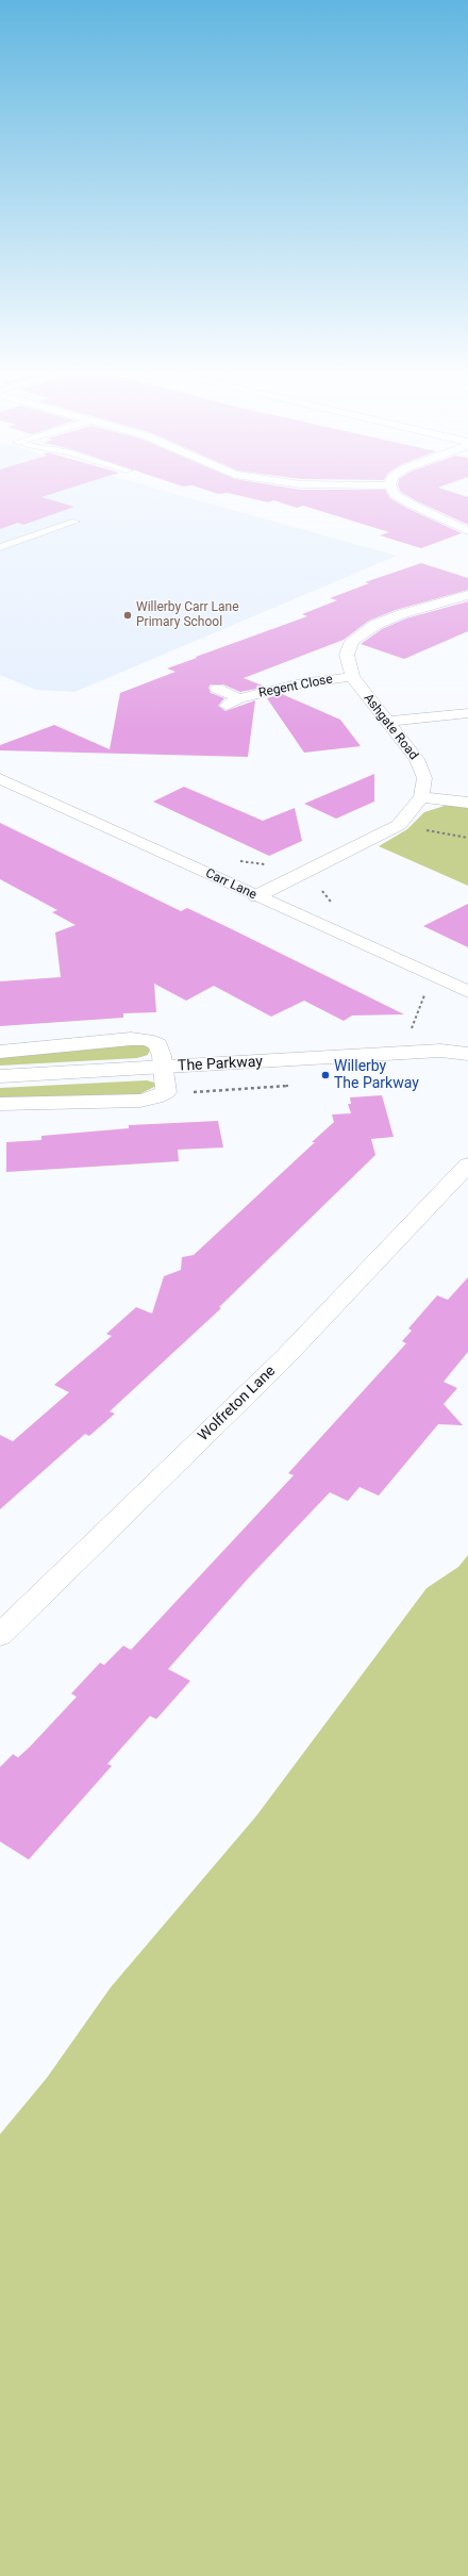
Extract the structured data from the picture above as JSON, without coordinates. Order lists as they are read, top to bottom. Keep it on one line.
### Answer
{"streets":{"street":["Regent Close","Ashgate Road","Carr Lane","The Parkway","Wolfreton Lane"]},"crossings":[["Regent Close","Ashgate Road"]],"places":["Willerby Carr Lane Primary School","Willerby The Parkway"]}
